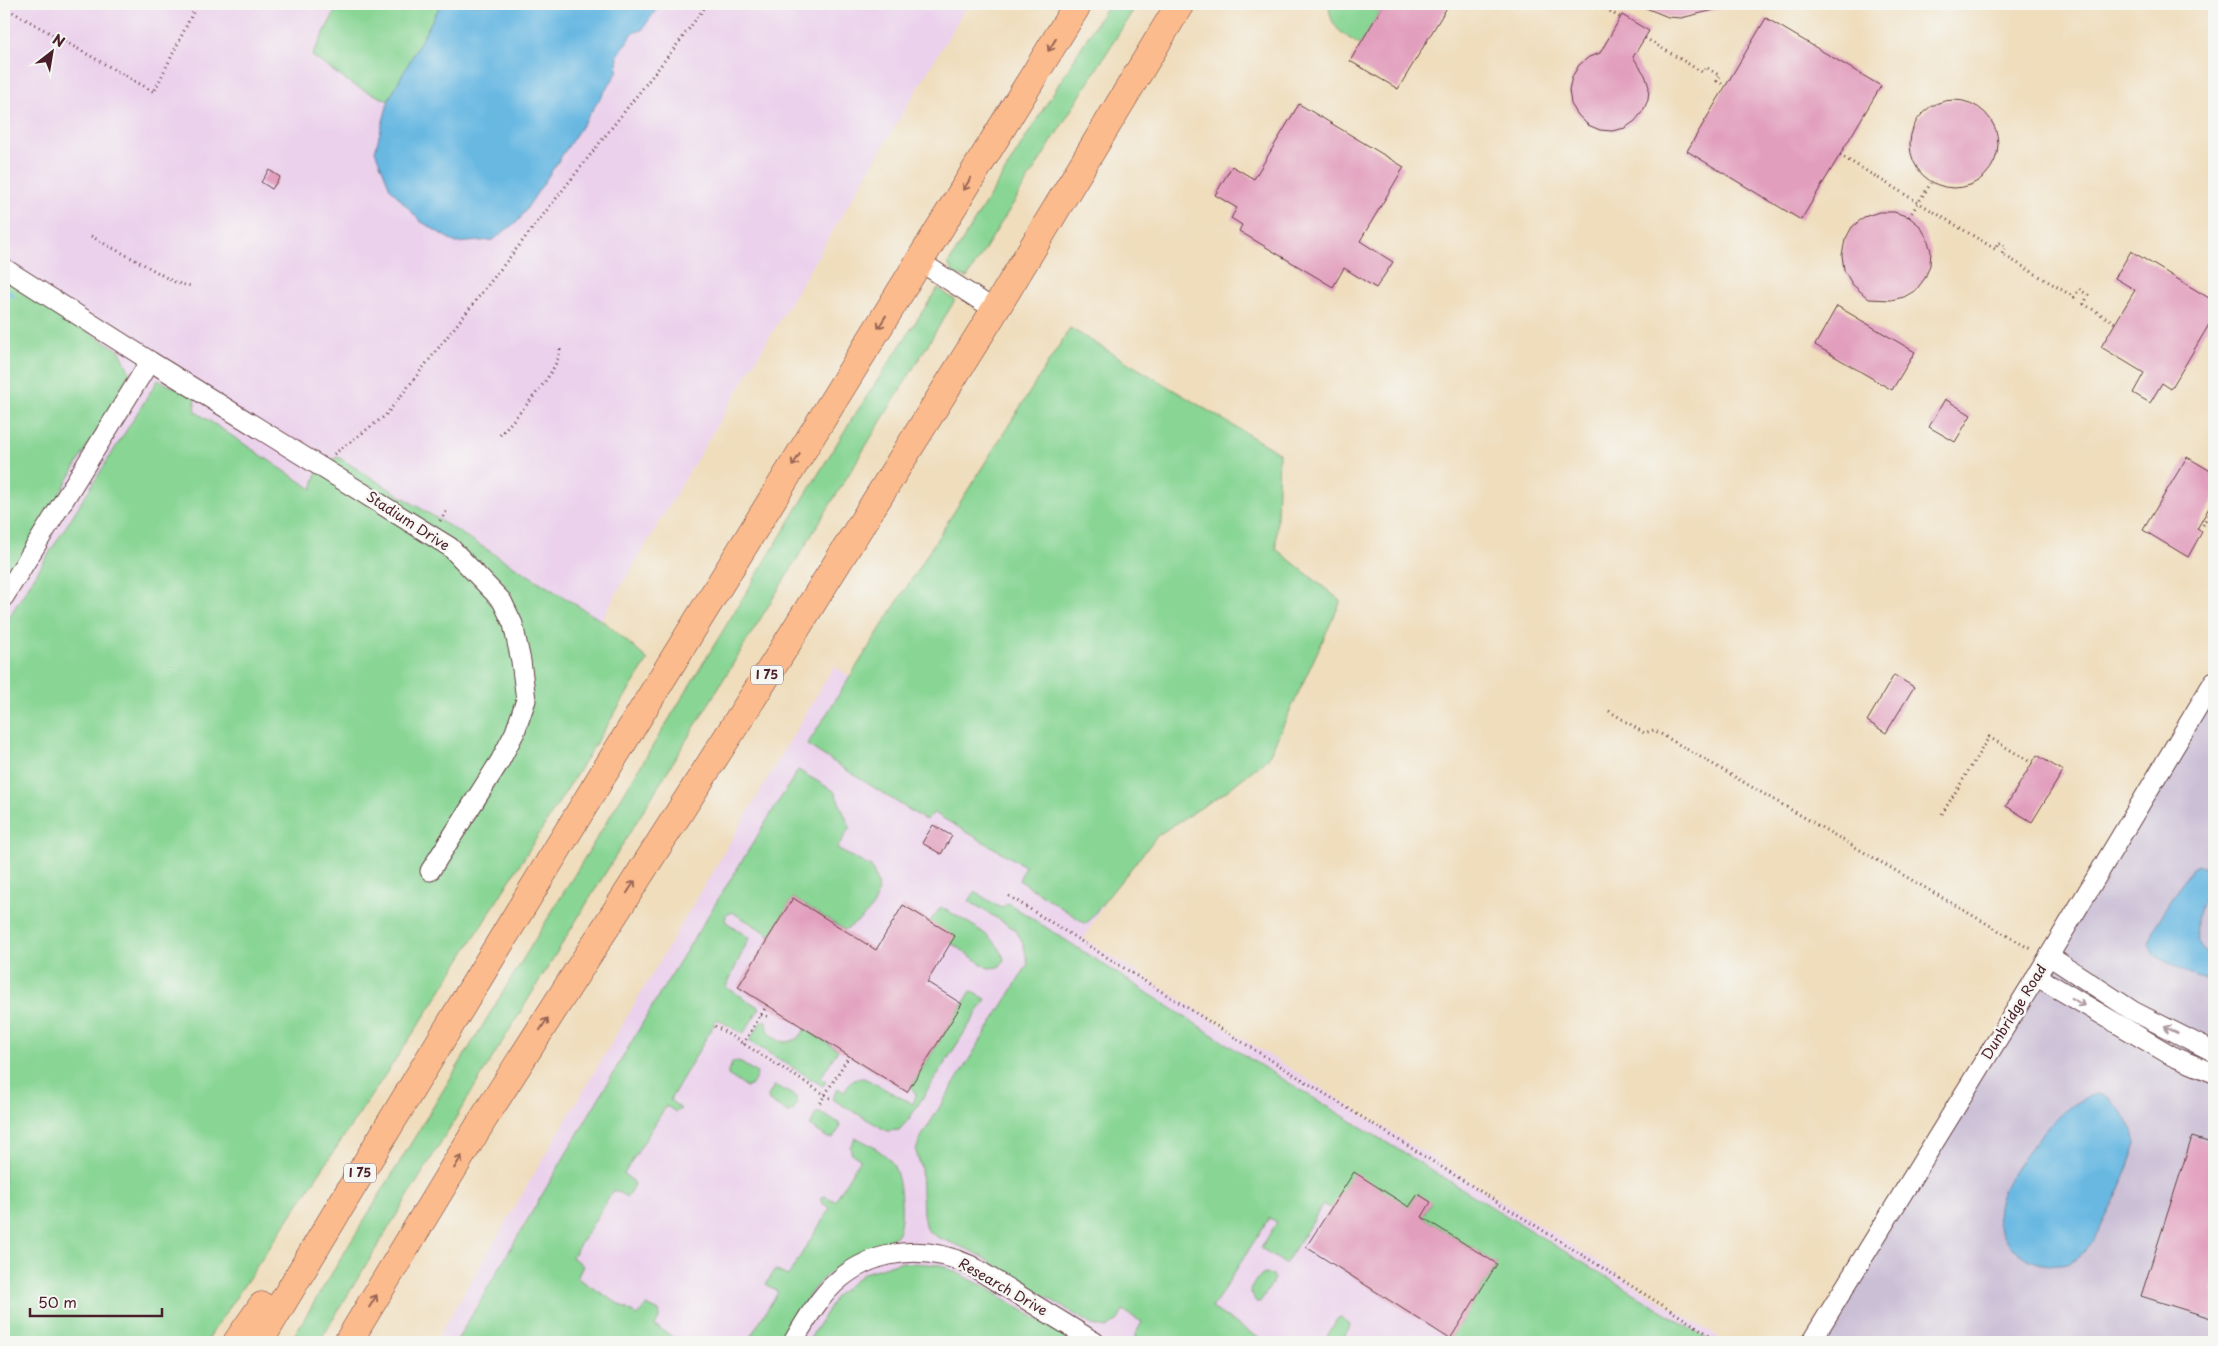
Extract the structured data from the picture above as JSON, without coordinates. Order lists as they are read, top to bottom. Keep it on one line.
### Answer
{"streets":{"highway":["I 75"],"street":["Stadium Drive","Dunbridge Road","Research Drive"]},"scale_bar":"50 m","north":"top right"}
